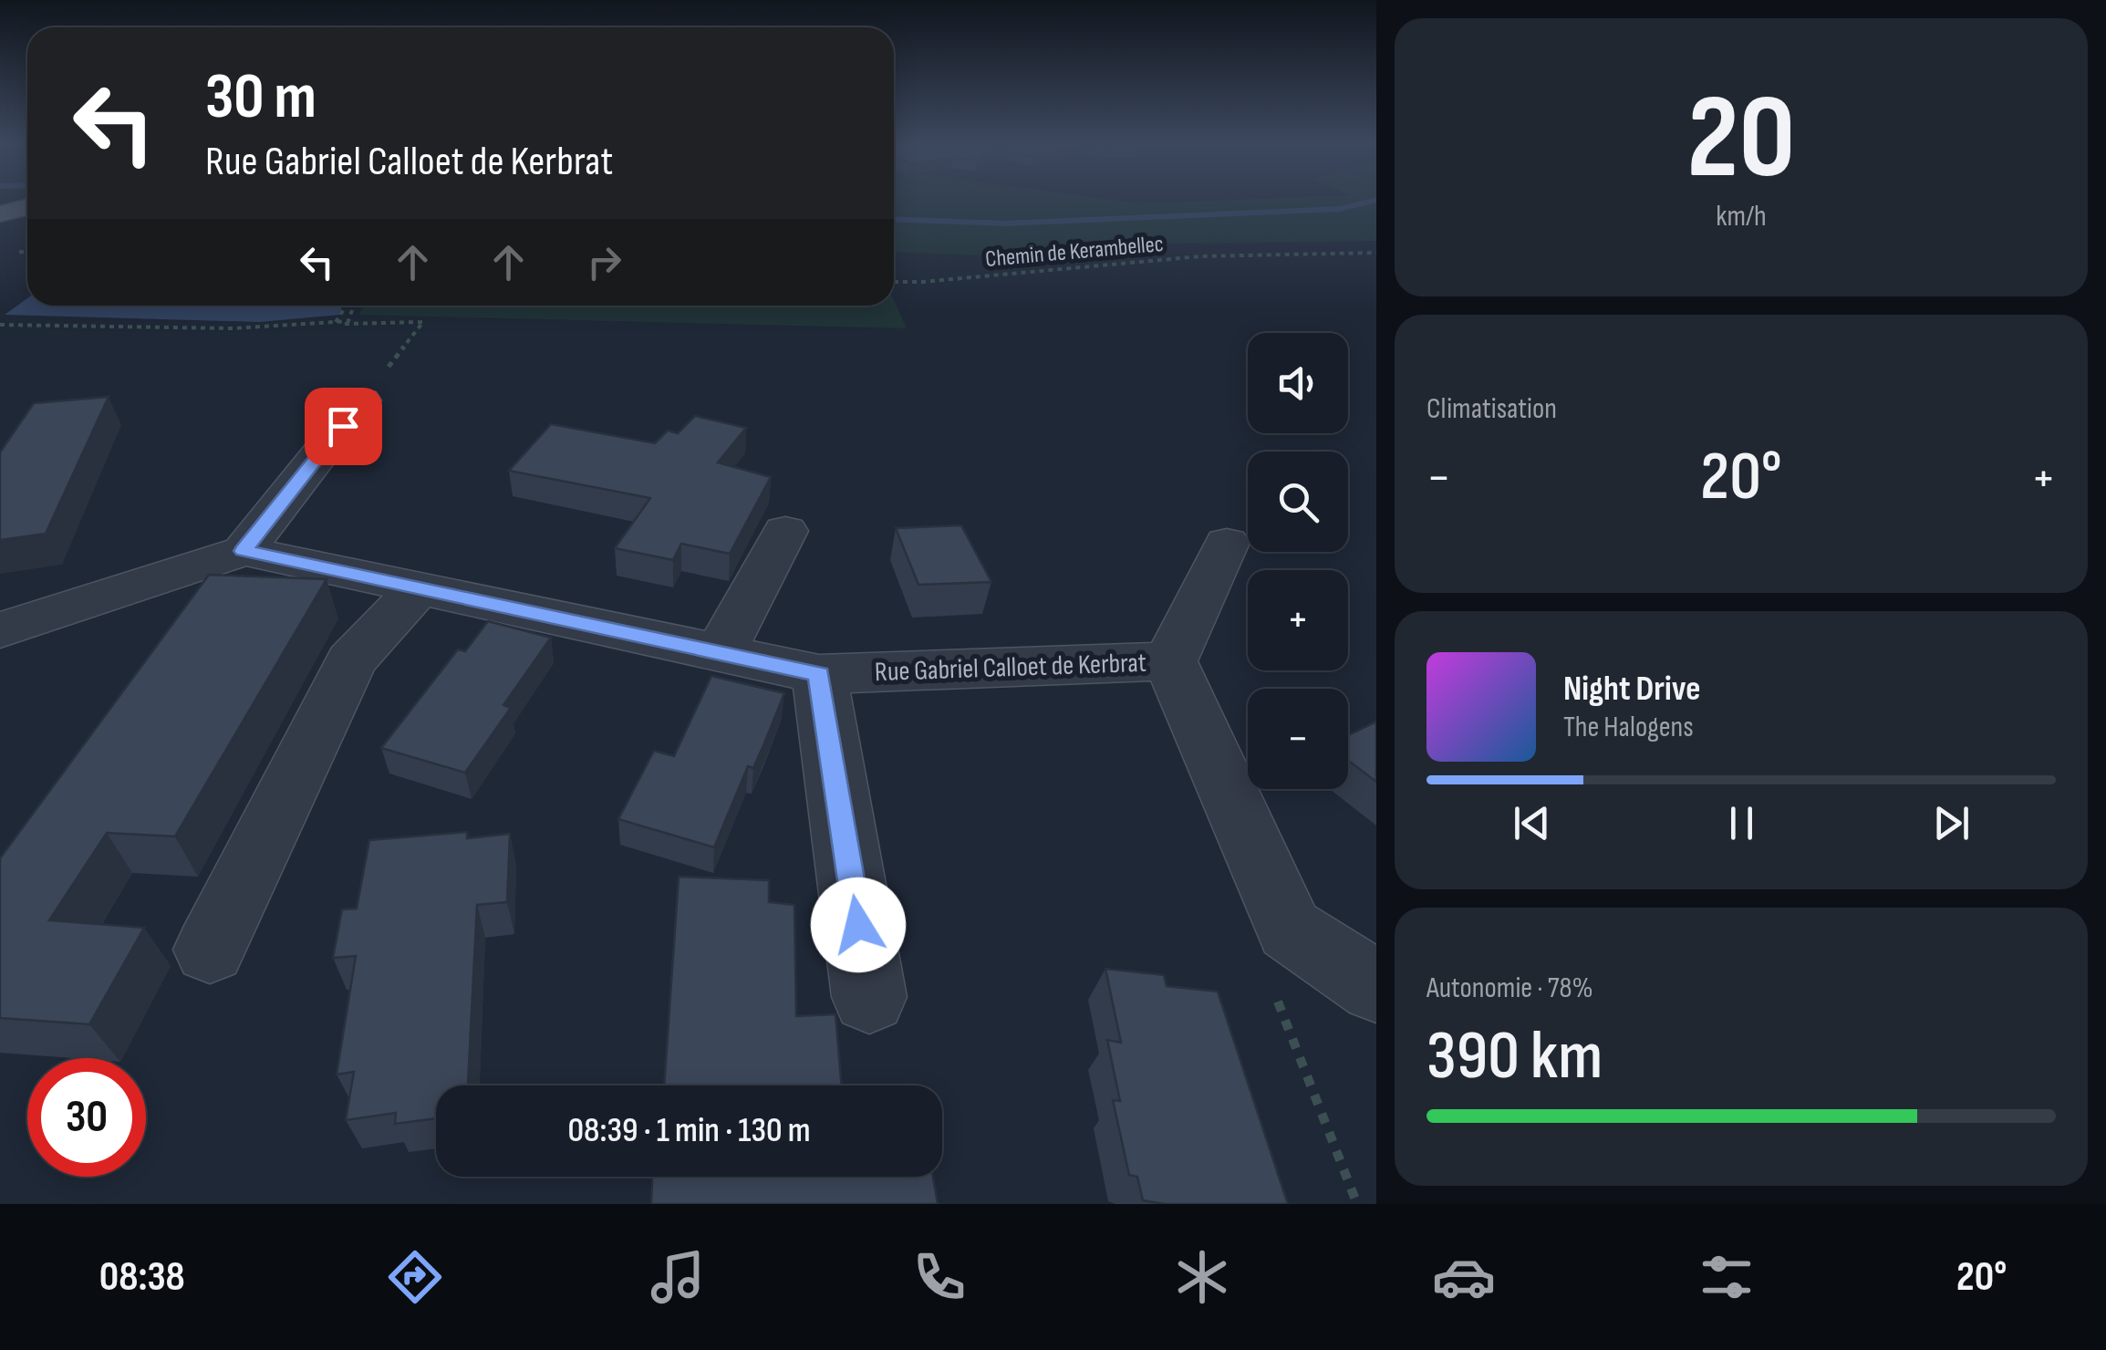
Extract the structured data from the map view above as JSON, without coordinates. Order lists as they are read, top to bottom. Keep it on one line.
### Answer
{"streets":{"street":["Rue Gabriel Calloet de Kerbrat"],"path":["Chemin de Kerambellec"]},"page":{"tile":[["20","km/h"],"Climatisation",["Autonomie · 78%","390 km"]],"turn":["30 m","Rue Gabriel Calloet de Kerbrat"],"map_buttons":["+","−"],"heat":["−","20°","+"],"song":["Night Drive","The Halogens"],"limit":"30","trip":"08:39 · 1 min · 130 m","tabs":["08:38","20°"]}}
